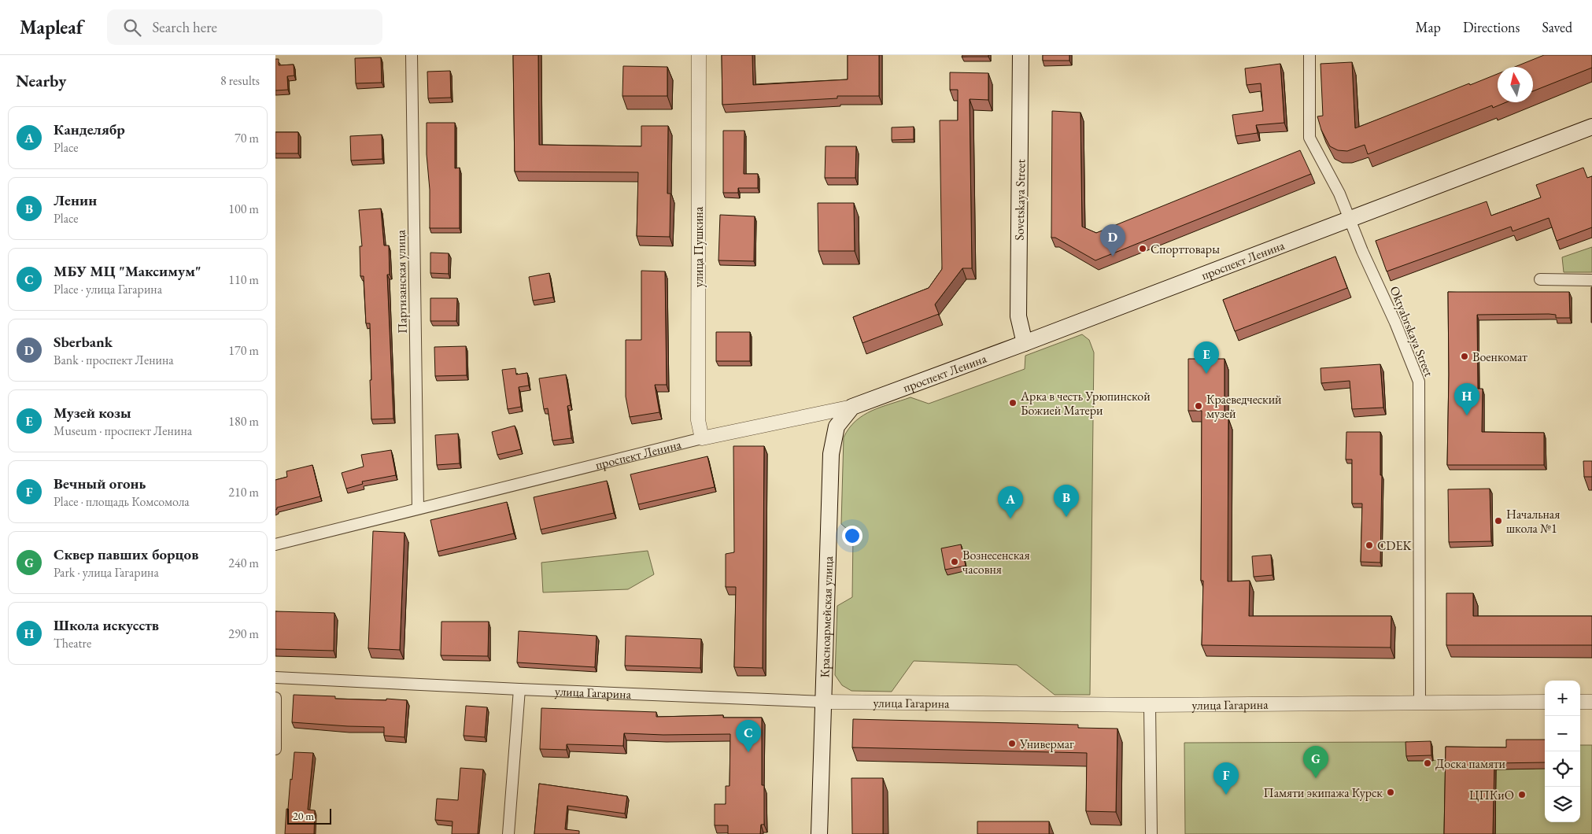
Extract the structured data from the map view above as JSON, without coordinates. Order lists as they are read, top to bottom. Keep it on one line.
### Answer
{"streets":{"main road":["Sovetskaya Street","проспект Ленина","Красноармейская улица"],"street":["улица Пушкина","Партизанская улица","Oktyabrskaya Street","улица Гагарина"]},"crossings":[["Sovetskaya Street","проспект Ленина"],["улица Пушкина","проспект Ленина"],["проспект Ленина","Партизанская улица"],["проспект Ленина","Oktyabrskaya Street"],["проспект Ленина","Красноармейская улица"],["Oktyabrskaya Street","улица Гагарина"],["Красноармейская улица","улица Гагарина"]],"places":["Спорттовары","Военкомат","Арка в честь Урюпинской Божией Матери","Краеведческий музей","Начальная школа №1","CDEK","Вознесенская часовня","Универмаг","Доска памяти","Памяти экипажа Курск","ЦПКиО"],"scale_bar":"20 m","north":"top","page":{"header":"Mapleaf","search":"Search here","nav":["Map","Directions","Saved"],"heading":["Nearby","8 results"],"list":[{"mark":"A","name":"Канделябр","note":"Place","value":"70 m"},{"mark":"B","name":"Ленин","note":"Place","value":"100 m"},{"mark":"C","name":"МБУ МЦ \"Максимум\"","note":"Place · улица Гагарина","value":"110 m"},{"mark":"D","name":"Sberbank","note":"Bank · проспект Ленина","value":"170 m"},{"mark":"E","name":"Музей козы","note":"Museum · проспект Ленина","value":"180 m"},{"mark":"F","name":"Вечный огонь","note":"Place · площадь Комсомола","value":"210 m"},{"mark":"G","name":"Сквер павших борцов","note":"Park · улица Гагарина","value":"240 m"},{"mark":"H","name":"Школа искусств","note":"Theatre","value":"290 m"}],"pins":["D","E","H","B","A","C","G","F"],"map_buttons":["+","−"],"scale":"20 m"}}
